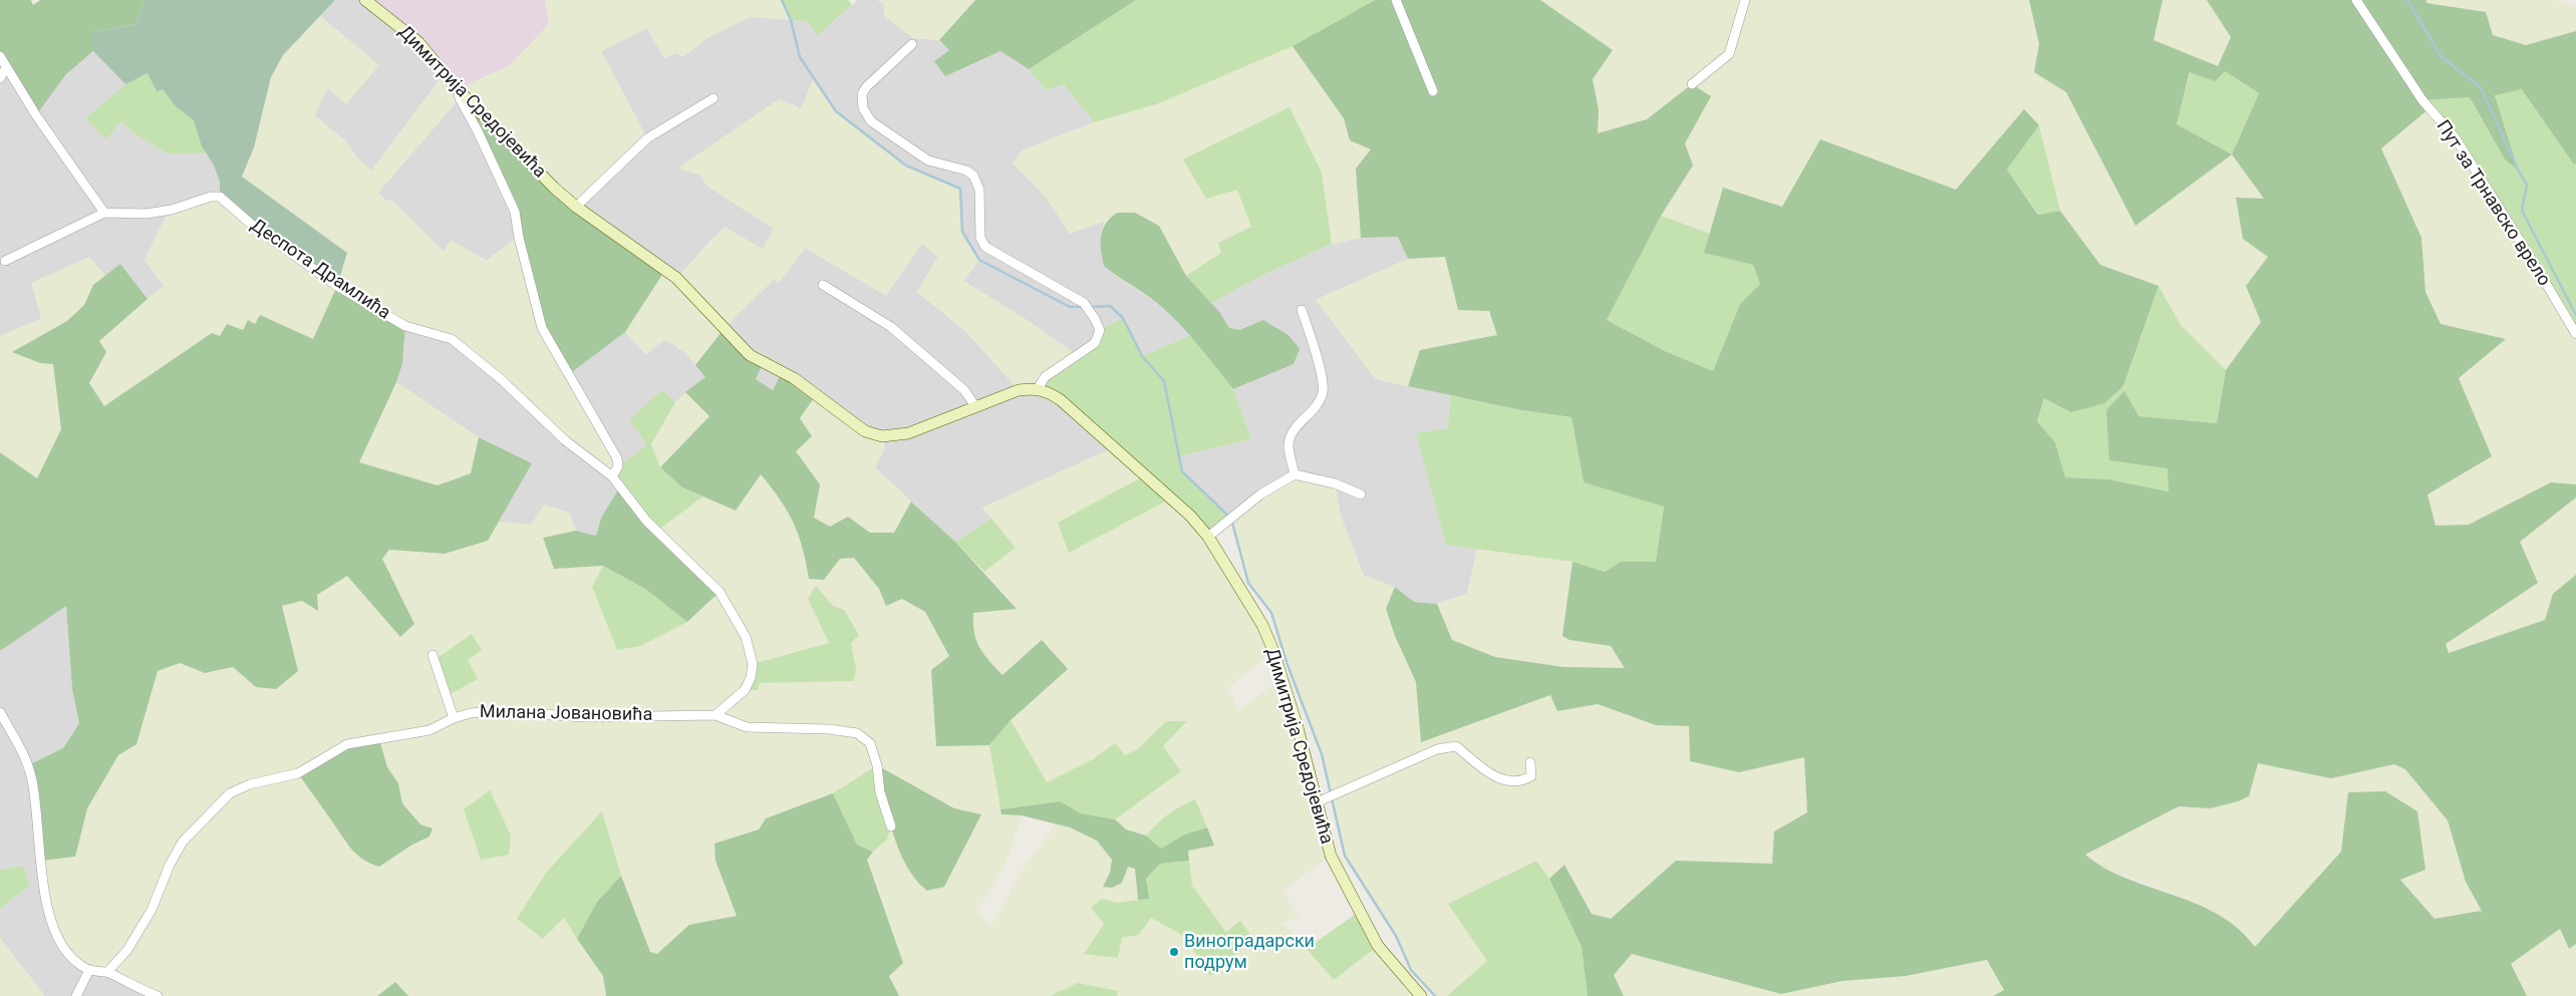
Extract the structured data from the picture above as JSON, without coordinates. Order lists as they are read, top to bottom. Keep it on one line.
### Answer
{"streets":{"street":["Димитрија Средојевића","Пут за Трнавско врело","Деспота Драмлића","Милана Јовановића"]},"places":["Виноградарски подрум"]}
